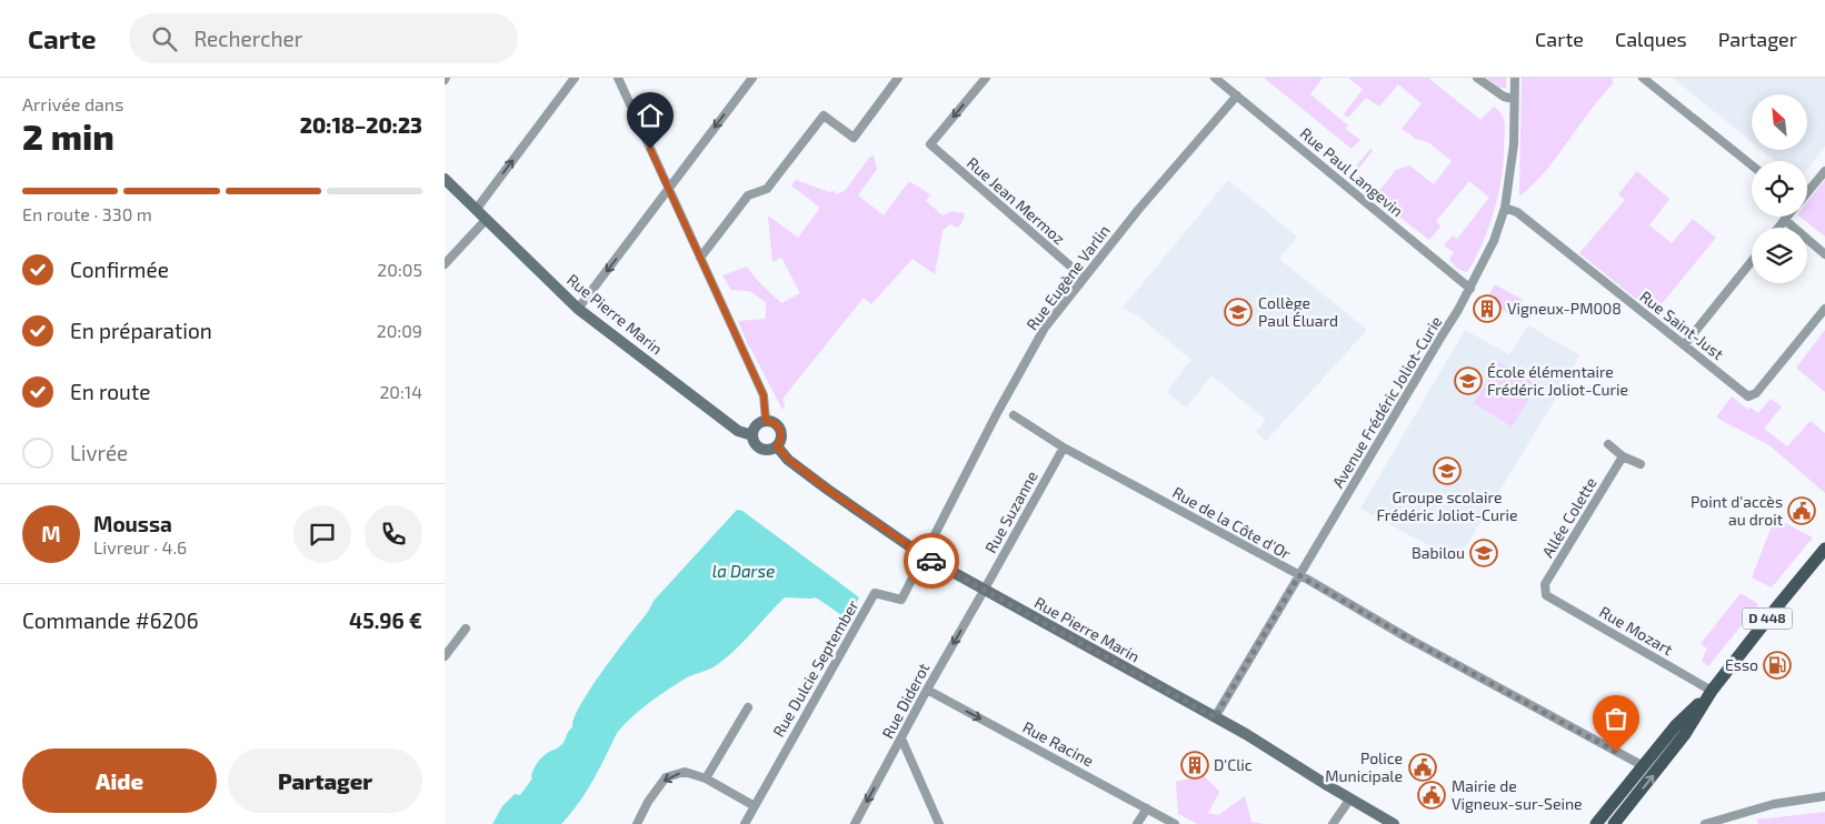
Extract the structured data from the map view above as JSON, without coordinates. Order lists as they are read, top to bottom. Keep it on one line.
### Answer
{"streets":{"main road":["D 448"],"street":["Rue Paul Langevin","Rue Jean Mermoz","Rue Eugène Varlin","Rue Pierre Marin","Rue Saint-Just","Avenue Frédéric Joliot-Curie","Rue Suzanne","Allée Colette","Rue de la Côte d'Or","Rue Mozart","Rue Dulcie September","Rue Diderot","Rue Racine"]},"crossings":[["Rue Paul Langevin","Rue Eugène Varlin"],["Rue Paul Langevin","Avenue Frédéric Joliot-Curie"],["Rue Jean Mermoz","Rue Eugène Varlin"],["Rue Eugène Varlin","Rue Pierre Marin"],["Rue Eugène Varlin","Rue Dulcie September"],["Rue Pierre Marin","Avenue Frédéric Joliot-Curie"],["Rue Pierre Marin","Rue Suzanne"],["Rue Pierre Marin","Rue Dulcie September"],["Rue Pierre Marin","Rue Diderot"],["Rue Saint-Just","Avenue Frédéric Joliot-Curie"],["Avenue Frédéric Joliot-Curie","Rue de la Côte d'Or"],["Rue Suzanne","Rue de la Côte d'Or"],["Rue Suzanne","Rue Diderot"],["Allée Colette","Rue Mozart"],["Rue de la Côte d'Or","D 448"],["D 448","Rue Mozart"],["Rue Diderot","Rue Racine"]],"one_way":["Rue Diderot","Rue Racine"],"water":["la Darse"],"places":{"building":["Vigneux-PM008","D'Clic"],"school or university":["Collège Paul Éluard","École élémentaire Frédéric Joliot-Curie","Groupe scolaire Frédéric Joliot-Curie","Babilou"],"public building":["Point d'accès au droit","Police Municipale","Mairie de Vigneux-sur-Seine"],"fuel station":["Esso"]},"north":"top left","page":{"header":"Carte","search":"Rechercher","nav":["Carte","Calques","Partager"],"heading":["2 min","Arrivée dans","20:18–20:23"],"panel":["Moussa","Livreur · 4.6","Commande #6206","45.96 €"],"bar":"En route · 330 m","list":[["Confirmée","20:05"],["En préparation","20:09"],["En route","20:14"],"Livrée"],"round":"M","buttons":["Aide","Partager"]}}
